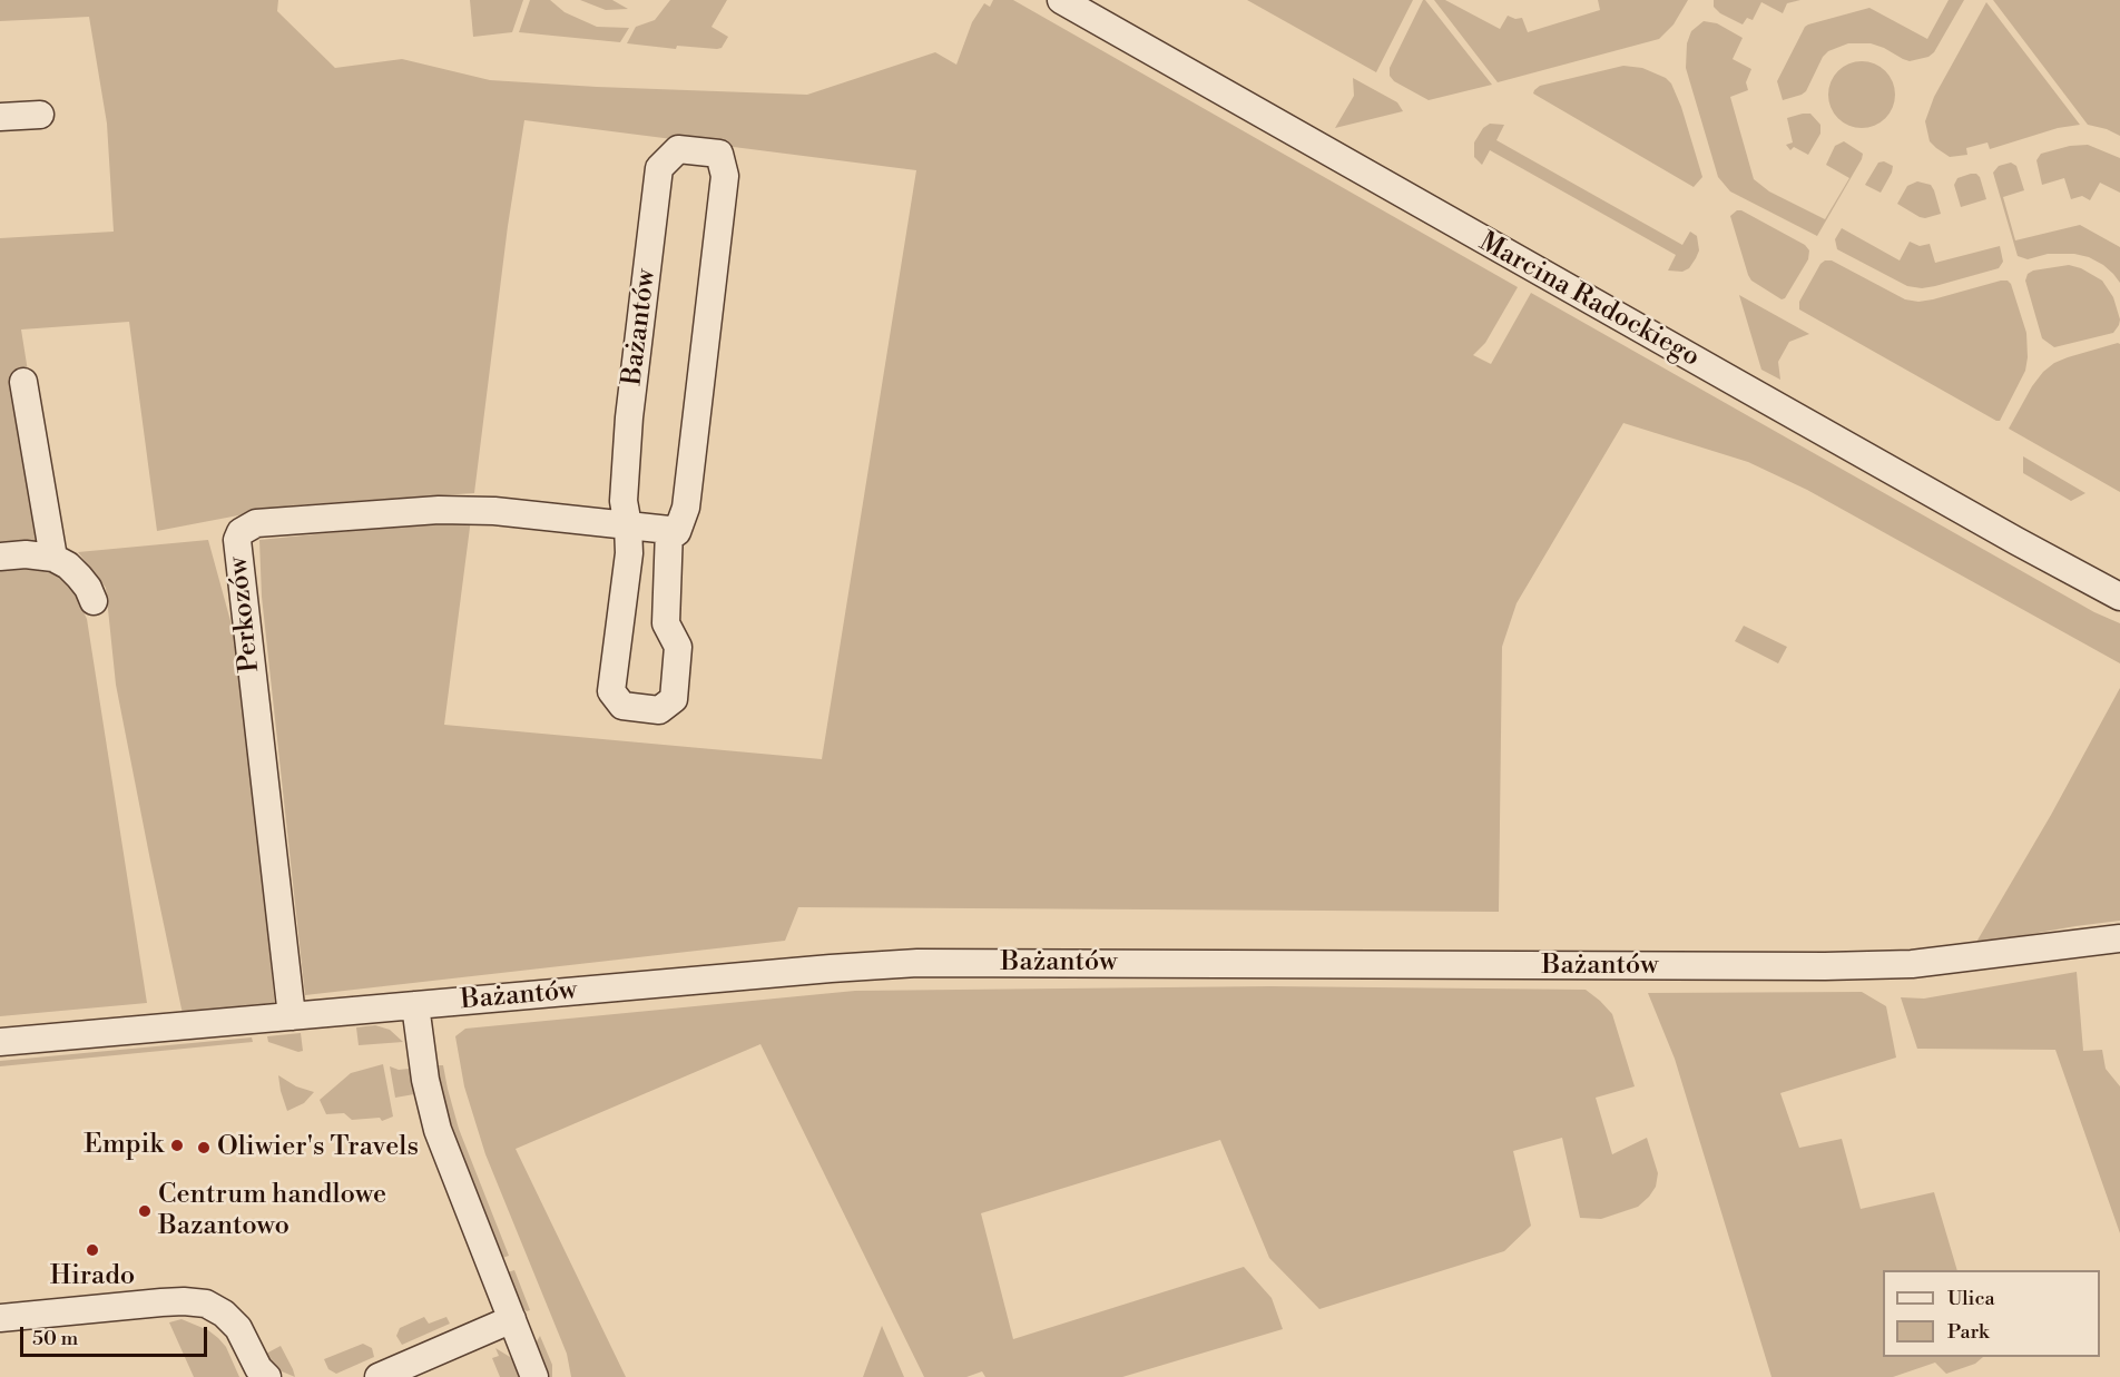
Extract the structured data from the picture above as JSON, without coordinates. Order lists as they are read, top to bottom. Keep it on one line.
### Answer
{"streets":{"street":["Marcina Radockiego","Bażantów","Perkozów"]},"crossings":[["Bażantów","Perkozów"]],"places":["Empik","Oliwier's Travels","Centrum handlowe Bazantowo","Hirado"],"legend":["Ulica","Park"],"scale_bar":"50 m"}
